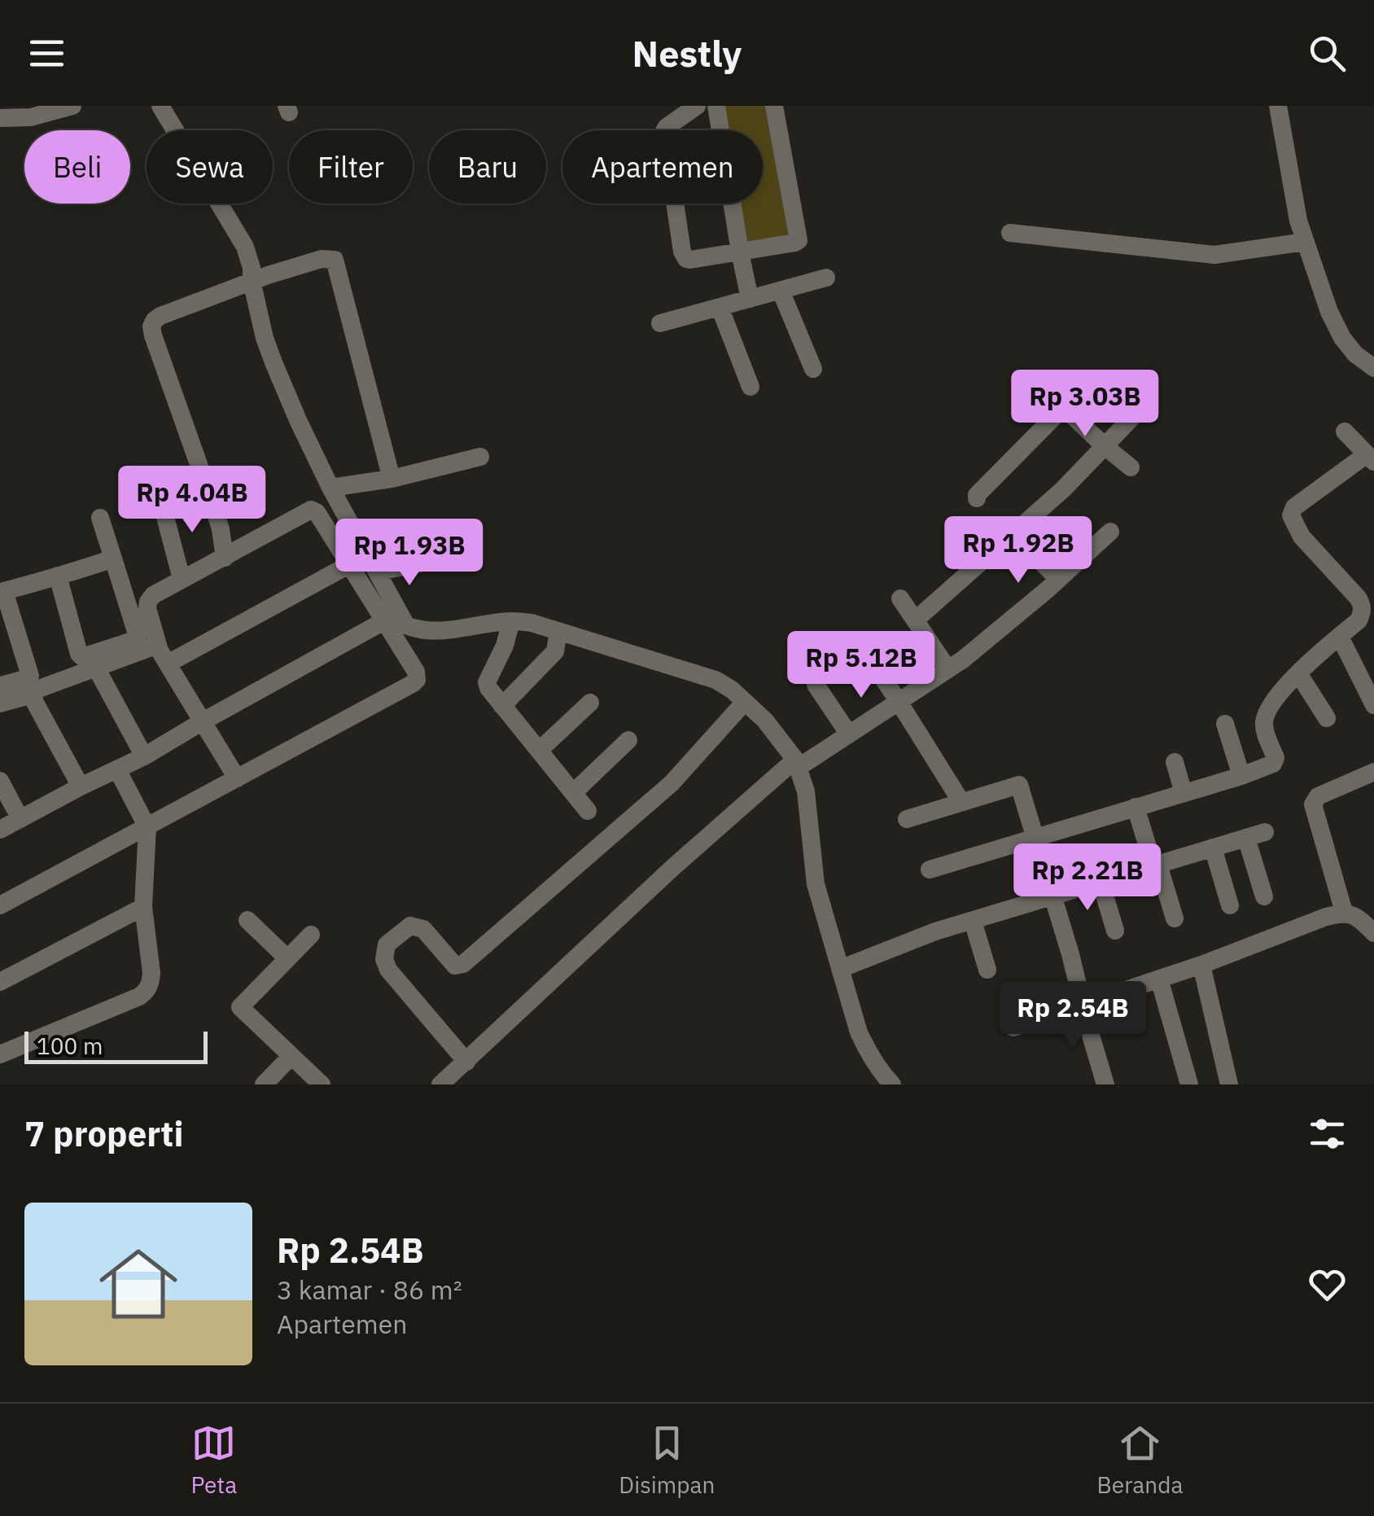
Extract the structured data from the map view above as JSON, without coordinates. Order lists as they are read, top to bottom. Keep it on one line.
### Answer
{"scale_bar":"100 m","page":{"header":"Nestly","chip":["Beli","Sewa","Filter","Baru","Apartemen"],"price":["Rp 3.03B","Rp 4.04B","Rp 1.92B","Rp 1.93B","Rp 5.12B","Rp 2.21B","Rp 2.54B"],"scale":"100 m","heading":"7 properti","list":[{"name":"Rp 2.54B","note":"3 kamar · 86 m² · Apartemen"}],"tabs":["Peta","Disimpan","Beranda"]}}
